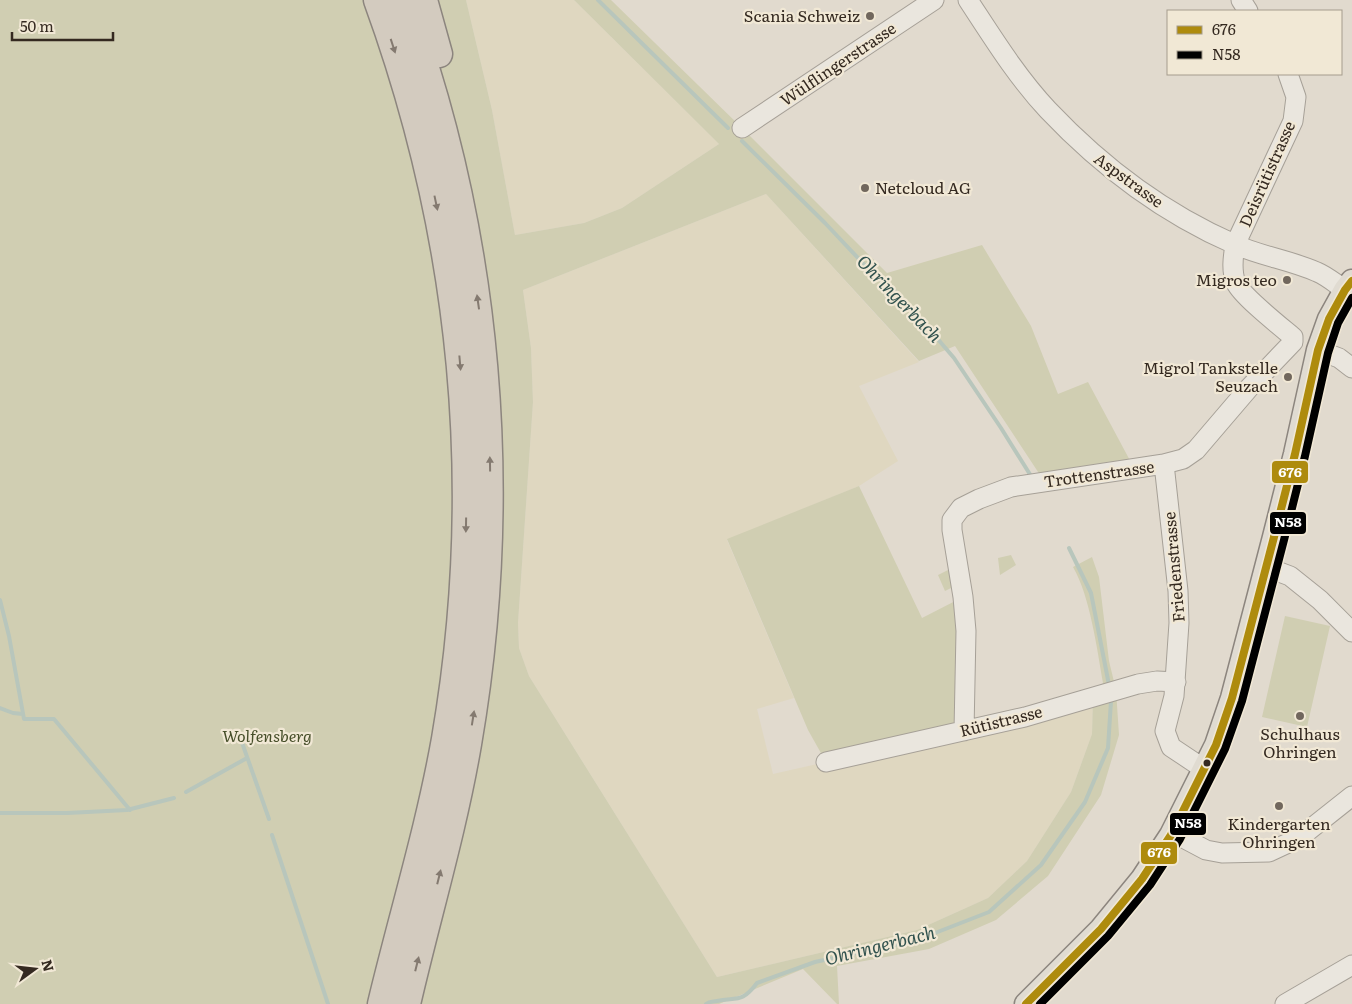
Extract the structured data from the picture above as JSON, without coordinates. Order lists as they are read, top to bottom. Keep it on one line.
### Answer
{"streets":{"street":["Wülflingerstrasse","Deisrütistrasse","Aspstrasse","Trottenstrasse","Friedenstrasse","Rütistrasse"]},"crossings":[["Deisrütistrasse","Aspstrasse"],["Deisrütistrasse","Trottenstrasse"],["Aspstrasse","Trottenstrasse"],["Trottenstrasse","Friedenstrasse"],["Trottenstrasse","Rütistrasse"],["Friedenstrasse","Rütistrasse"]],"water":["Ohringerbach"],"parks":["Wolfensberg"],"places":["Scania Schweiz","Netcloud AG","Migros teo","Migrol Tankstelle Seuzach","Schulhaus Ohringen","Kindergarten Ohringen"],"lines":["transit line 676","transit line N58"],"legend":["676","N58"],"scale_bar":"50 m","north":"right"}
